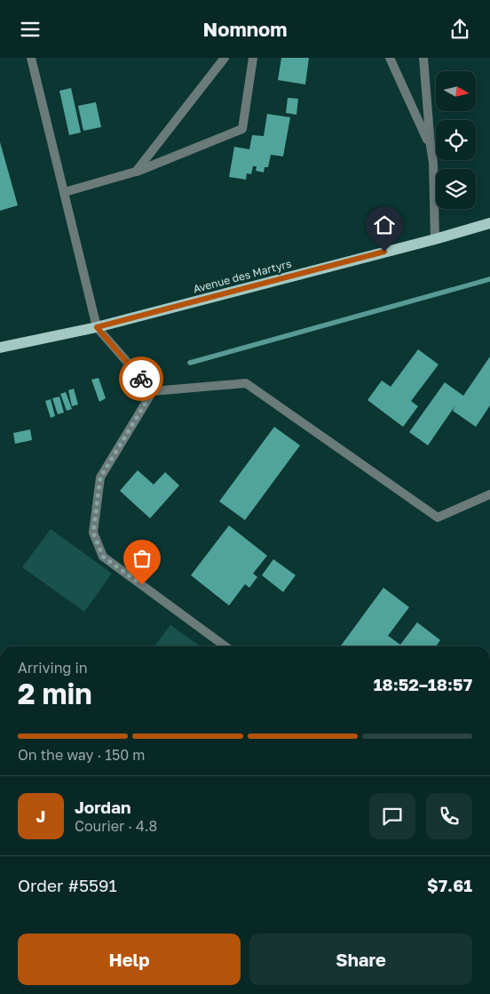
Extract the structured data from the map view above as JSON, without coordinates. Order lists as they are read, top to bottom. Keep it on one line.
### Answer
{"streets":{"main road":["Avenue des Martyrs"]},"north":"right","page":{"header":"Nomnom","heading":["2 min","Arriving in","18:52–18:57"],"panel":["Jordan","Courier · 4.8","Order #5591","$7.61"],"bar":"On the way · 150 m","round":"J","buttons":["Help","Share"]}}
